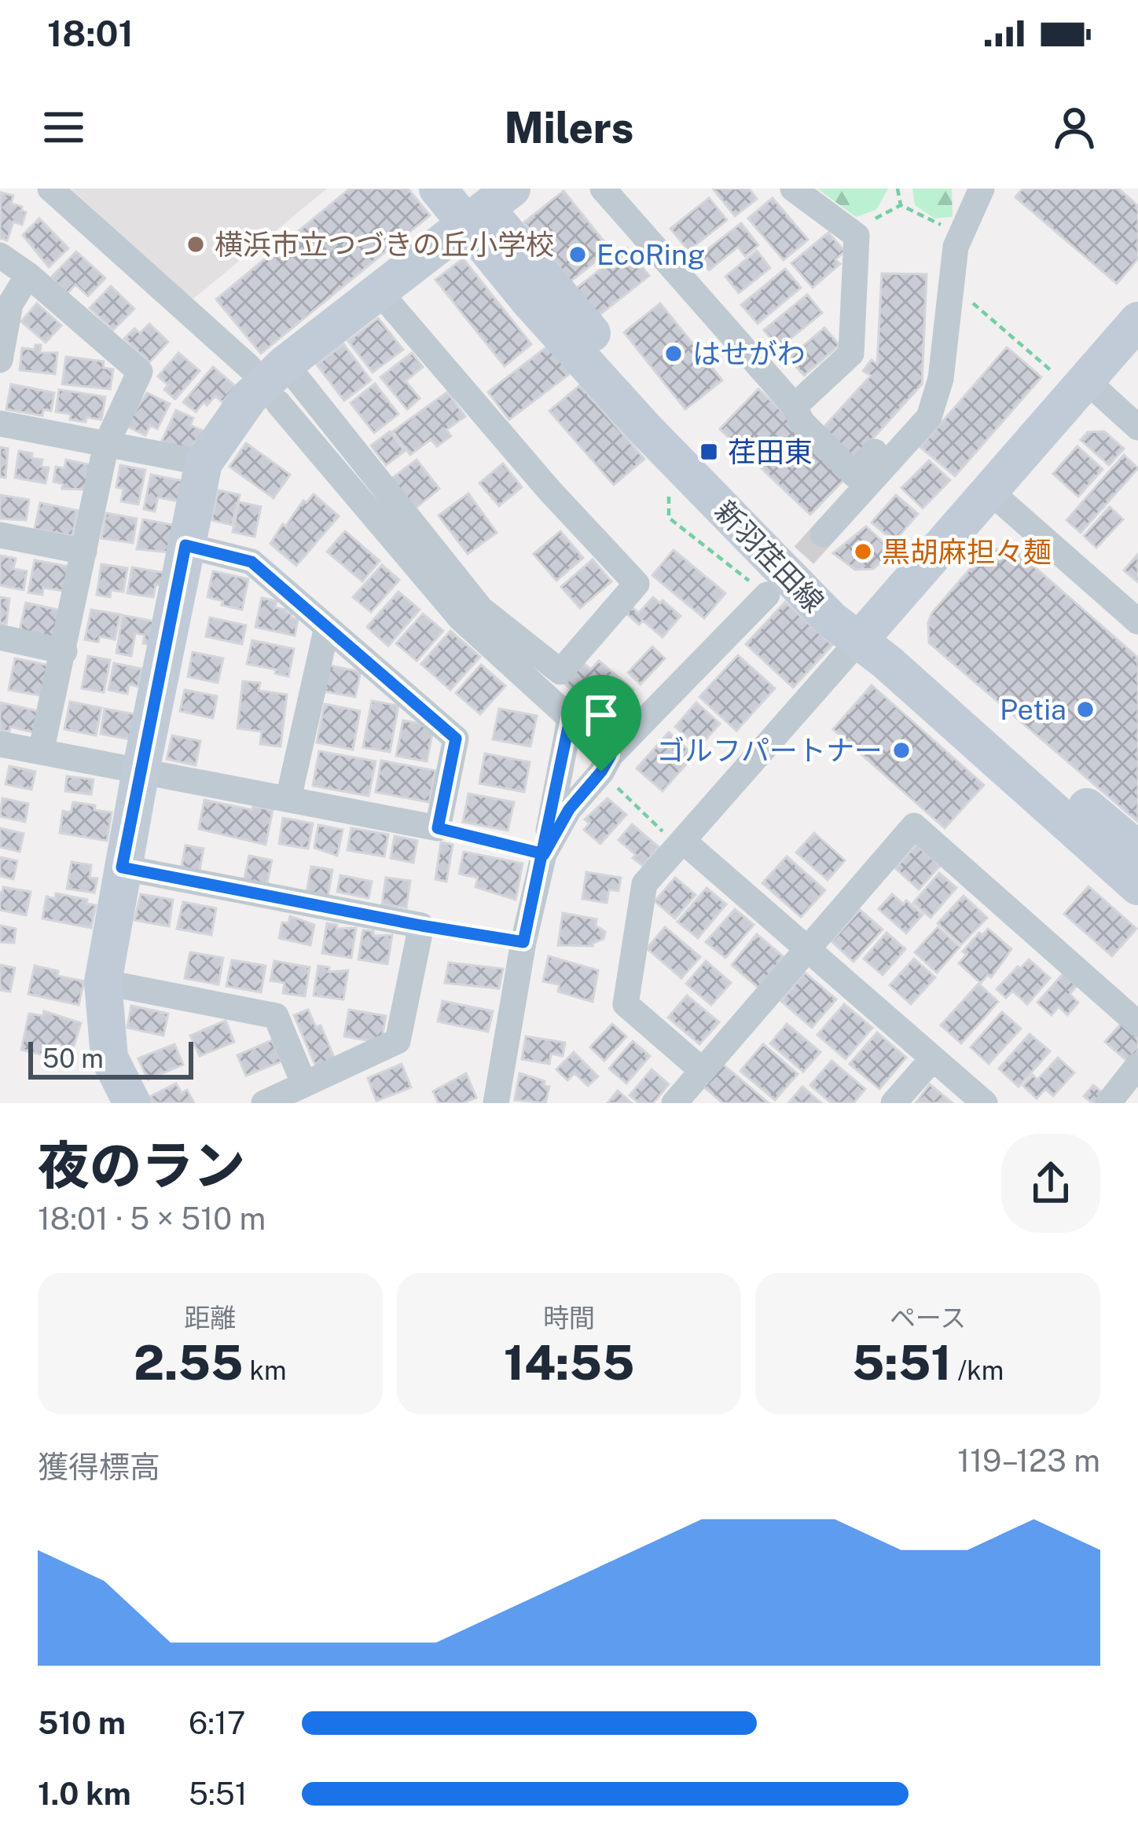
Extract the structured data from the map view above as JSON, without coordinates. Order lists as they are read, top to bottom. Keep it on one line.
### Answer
{"streets":{"street":["新羽荏田線"]},"places":{"other":["横浜市立つづきの丘小学校","EcoRing","はせがわ","黒胡麻担々麺","Petia","ゴルフパートナー"],"transit":["荏田東"]},"scale_bar":"50 m","page":{"status":"18:01","header":"Milers","scale":"50 m","heading":["夜のラン","18:01 · 5 × 510 m"],"stats":[["距離","2.55 km"],["時間","14:55"],["ペース","5:51 /km"]],"chart":["獲得標高","119–123 m"],"list":[{"name":"510 m","note":"6:17"},{"name":"1.0 km","note":"5:51"}]}}
